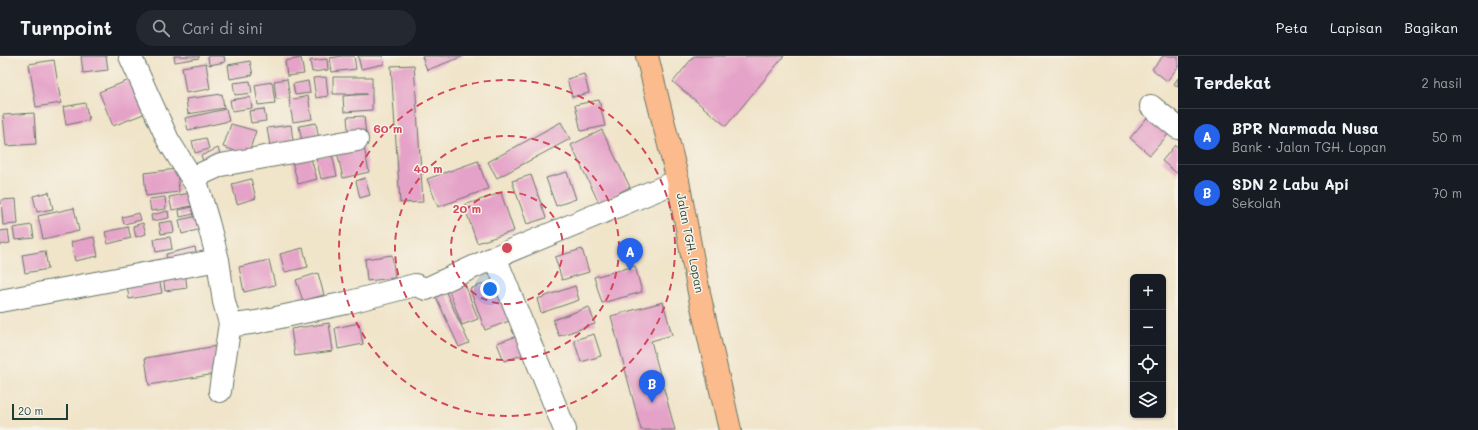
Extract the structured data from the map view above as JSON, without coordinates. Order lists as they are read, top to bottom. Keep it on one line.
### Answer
{"streets":{"highway":["Jalan TGH. Lopan"]},"scale_bar":"20 m","page":{"header":"Turnpoint","search":"Cari di sini","nav":["Peta","Lapisan","Bagikan"],"heading":["Terdekat","2 hasil"],"list":[{"mark":"A","name":"BPR Narmada Nusa","note":"Bank · Jalan TGH. Lopan","value":"50 m"},{"mark":"B","name":"SDN 2 Labu Api","note":"Sekolah","value":"70 m"}],"pins":["A","B"],"map_buttons":["+","−"],"scale":"20 m"},"rings":["60 m","40 m","20 m"]}
